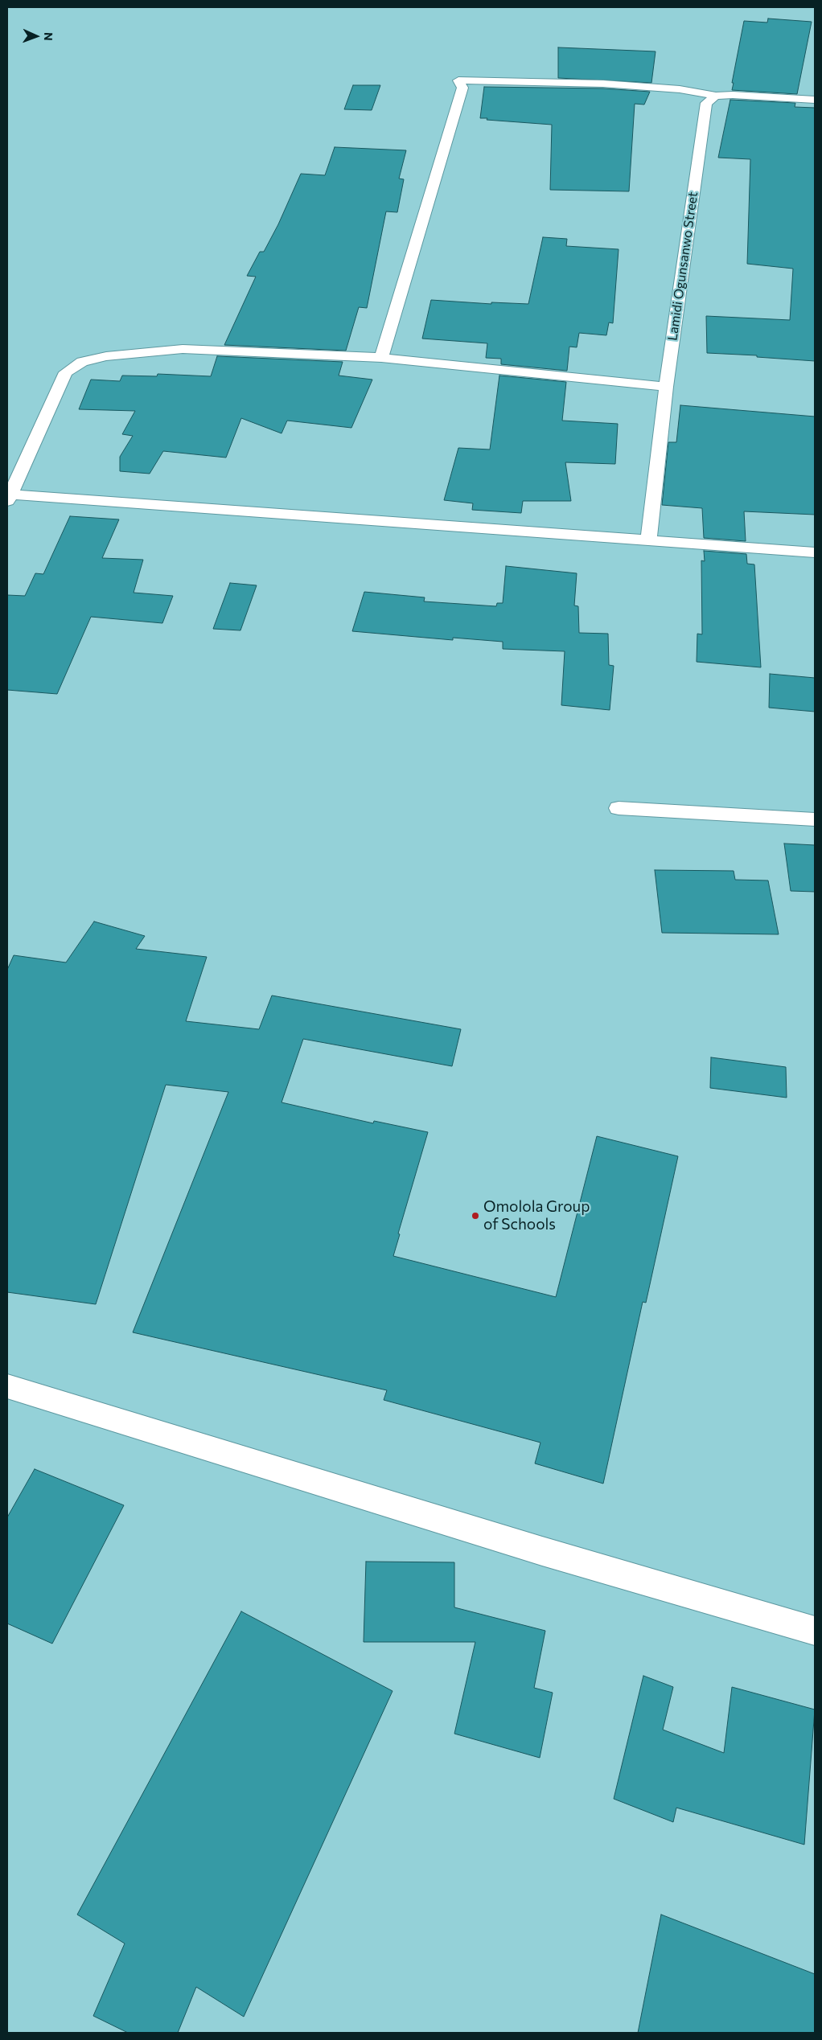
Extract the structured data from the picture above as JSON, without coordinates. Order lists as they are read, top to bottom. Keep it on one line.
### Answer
{"streets":{"street":["Lamidi Ogunsanwo Street"]},"places":["Omolola Group of Schools"],"north":"right"}
